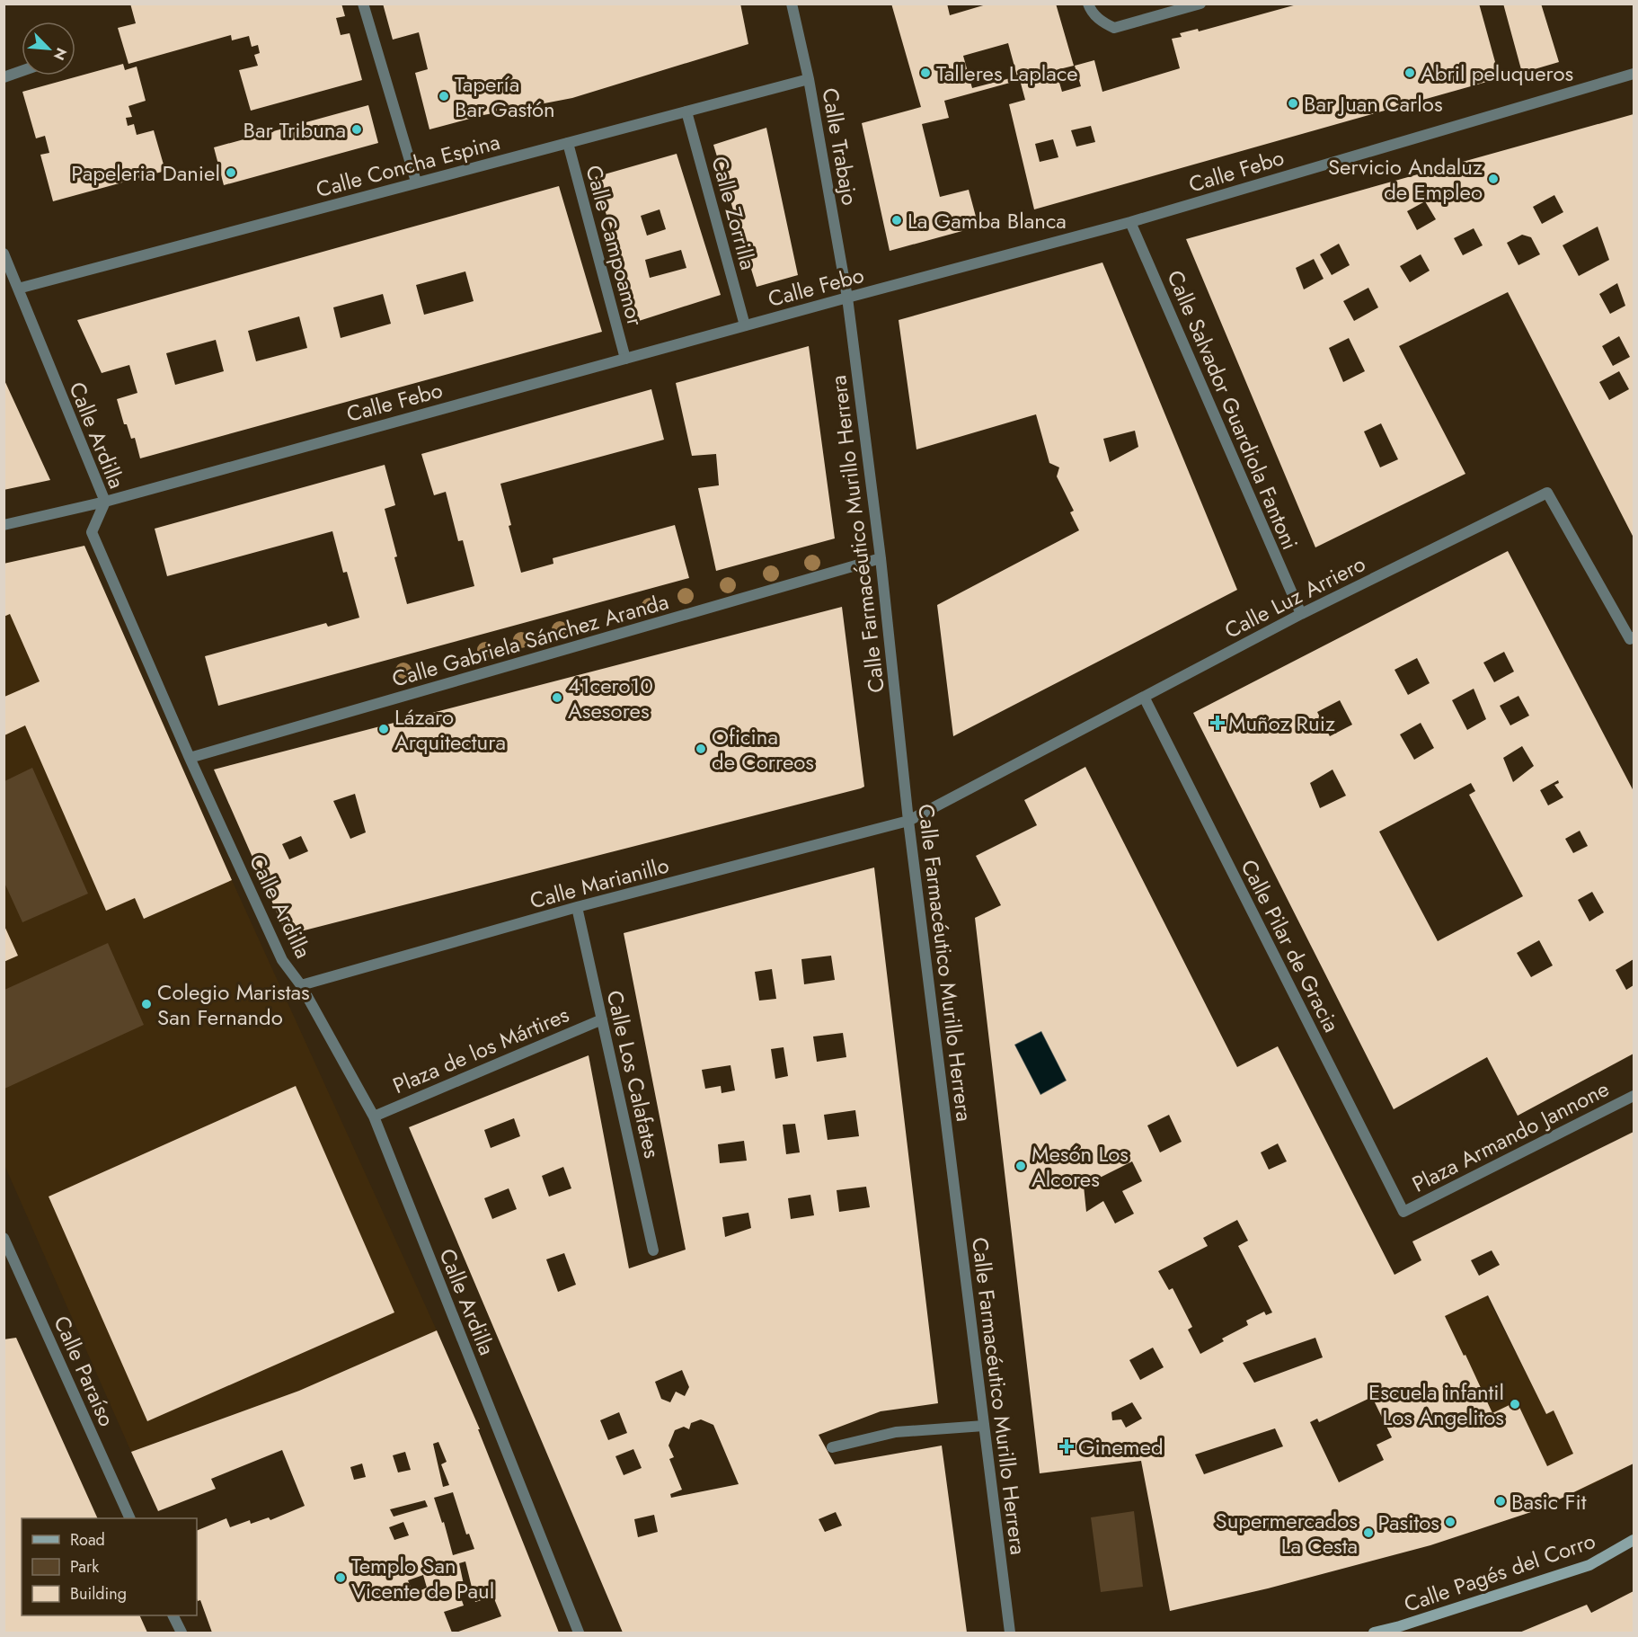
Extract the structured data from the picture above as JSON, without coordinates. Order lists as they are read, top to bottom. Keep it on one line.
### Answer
{"streets":{"main road":["Calle Pagés del Corro"],"street":["Calle Trabajo","Calle Concha Espina","Calle Febo","Calle Zorrilla","Calle Campoamor","Calle Salvador Guardiola Fantoni","Calle Ardilla","Calle Farmacéutico Murillo Herrera","Calle Luz Arriero","Calle Gabriela Sánchez Aranda","Calle Marianillo","Calle Pilar de Gracia","Plaza de los Mártires","Calle Los Calafates","Plaza Armando Jannone","Calle Paraíso"]},"crossings":[["Calle Trabajo","Calle Concha Espina"],["Calle Trabajo","Calle Febo"],["Calle Trabajo","Calle Farmacéutico Murillo Herrera"],["Calle Concha Espina","Calle Zorrilla"],["Calle Concha Espina","Calle Campoamor"],["Calle Concha Espina","Calle Ardilla"],["Calle Febo","Calle Zorrilla"],["Calle Febo","Calle Campoamor"],["Calle Febo","Calle Salvador Guardiola Fantoni"],["Calle Febo","Calle Ardilla"],["Calle Febo","Calle Farmacéutico Murillo Herrera"],["Calle Salvador Guardiola Fantoni","Calle Luz Arriero"],["Calle Ardilla","Calle Gabriela Sánchez Aranda"],["Calle Ardilla","Calle Marianillo"],["Calle Ardilla","Plaza de los Mártires"],["Calle Farmacéutico Murillo Herrera","Calle Luz Arriero"],["Calle Farmacéutico Murillo Herrera","Calle Gabriela Sánchez Aranda"],["Calle Farmacéutico Murillo Herrera","Calle Marianillo"],["Calle Luz Arriero","Calle Marianillo"],["Calle Luz Arriero","Calle Pilar de Gracia"],["Calle Marianillo","Calle Los Calafates"],["Calle Pilar de Gracia","Plaza Armando Jannone"],["Plaza de los Mártires","Calle Los Calafates"]],"places":{"other":["Talleres Laplace","Abril peluqueros","Tapería Bar Gastón","Bar Juan Carlos","Bar Tribuna","Papeleria Daniel","Servicio Andaluz de Empleo","La Gamba Blanca","41cero10 Asesores","Lázaro Arquitectura","Oficina de Correos","Colegio Maristas San Fernando","Mesón Los Alcores","Escuela infantil Los Angelitos","Basic Fit","Pasitos","Supermercados La Cesta","Templo San Vicente de Paul"],"health":["Muñoz Ruiz","Ginemed"]},"legend":["Road","Park","Building"],"north":"bottom right"}
